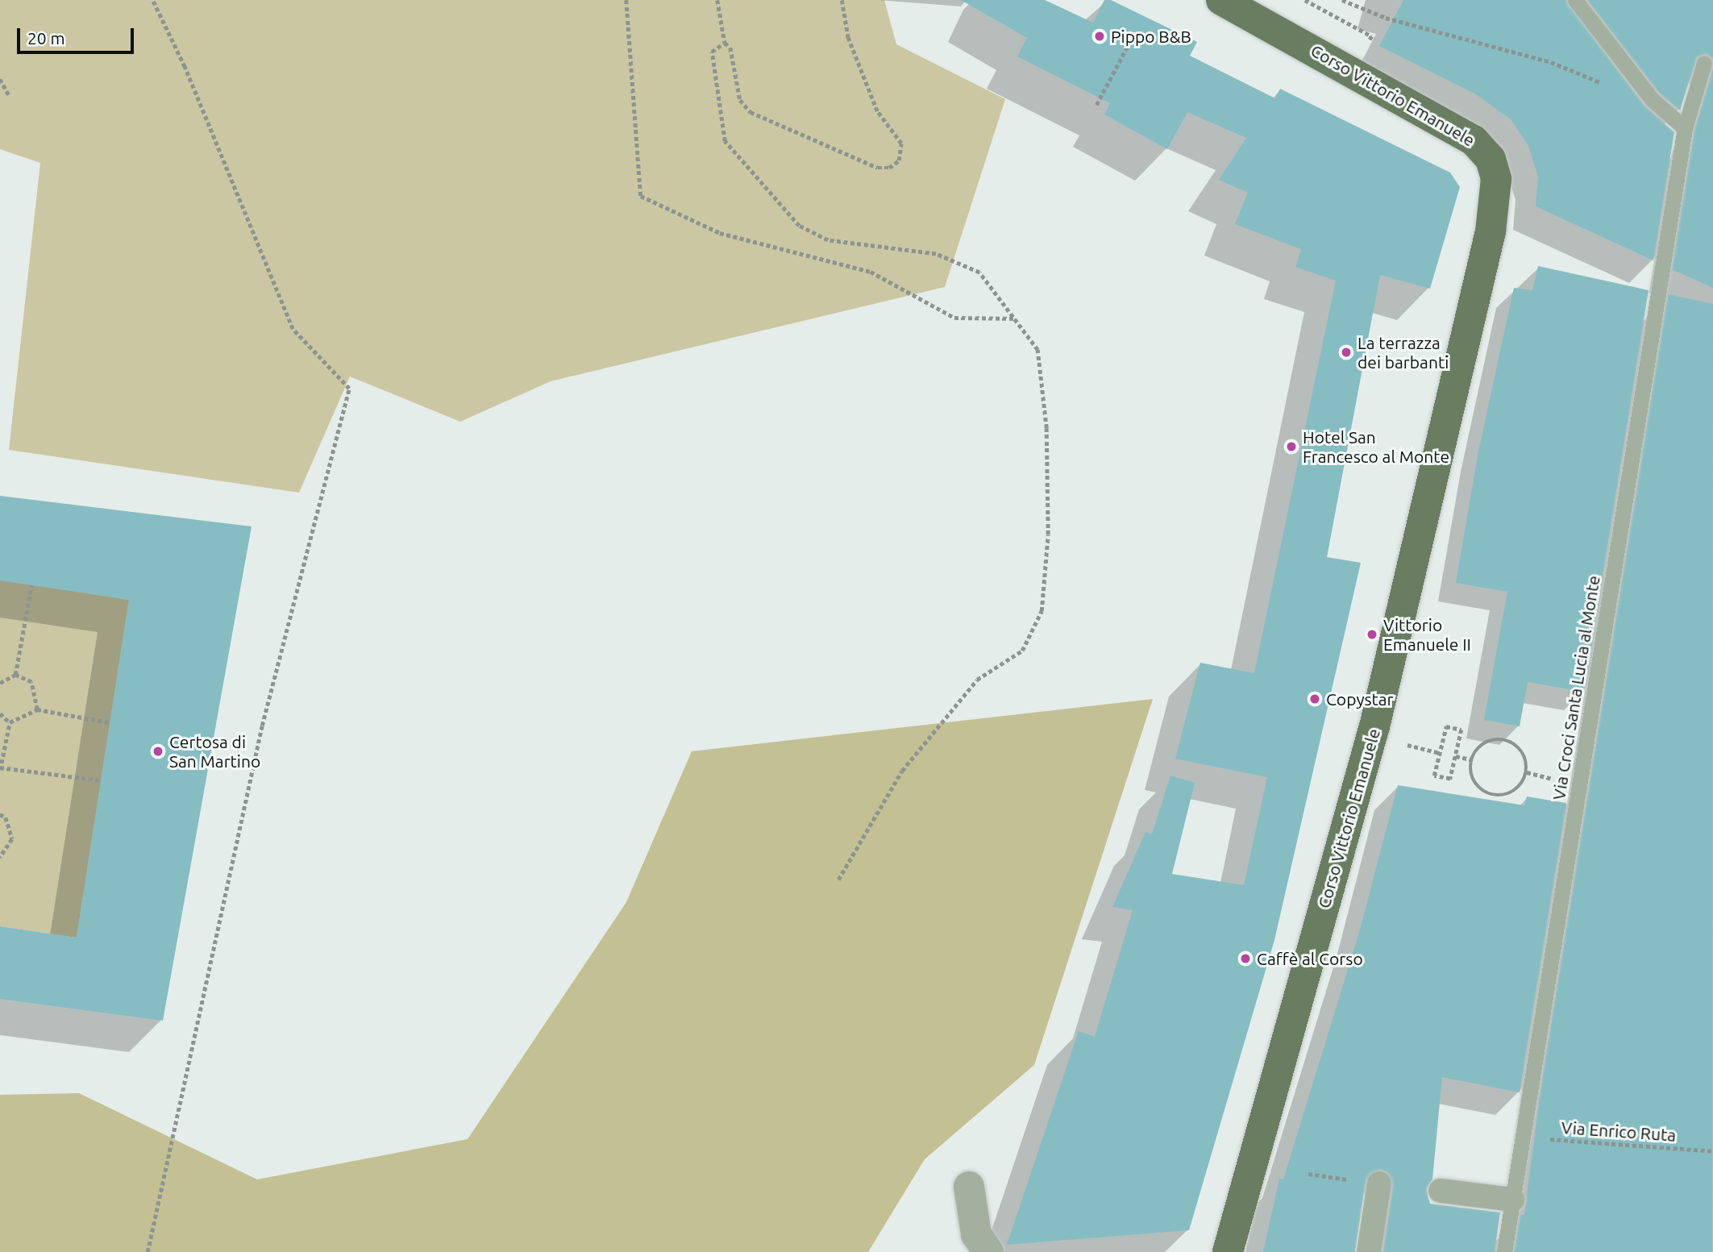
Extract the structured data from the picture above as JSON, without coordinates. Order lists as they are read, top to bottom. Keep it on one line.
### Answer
{"streets":{"main road":["Corso Vittorio Emanuele"],"lane":["Via Croci Santa Lucia al Monte"],"path":["Via Enrico Ruta"]},"crossings":[["Via Croci Santa Lucia al Monte","Via Enrico Ruta"]],"places":["Pippo B&B","La terrazza dei barbanti","Hotel San Francesco al Monte","Vittorio Emanuele II","Copystar","Certosa di San Martino","Caffè al Corso"],"scale_bar":"20 m"}
